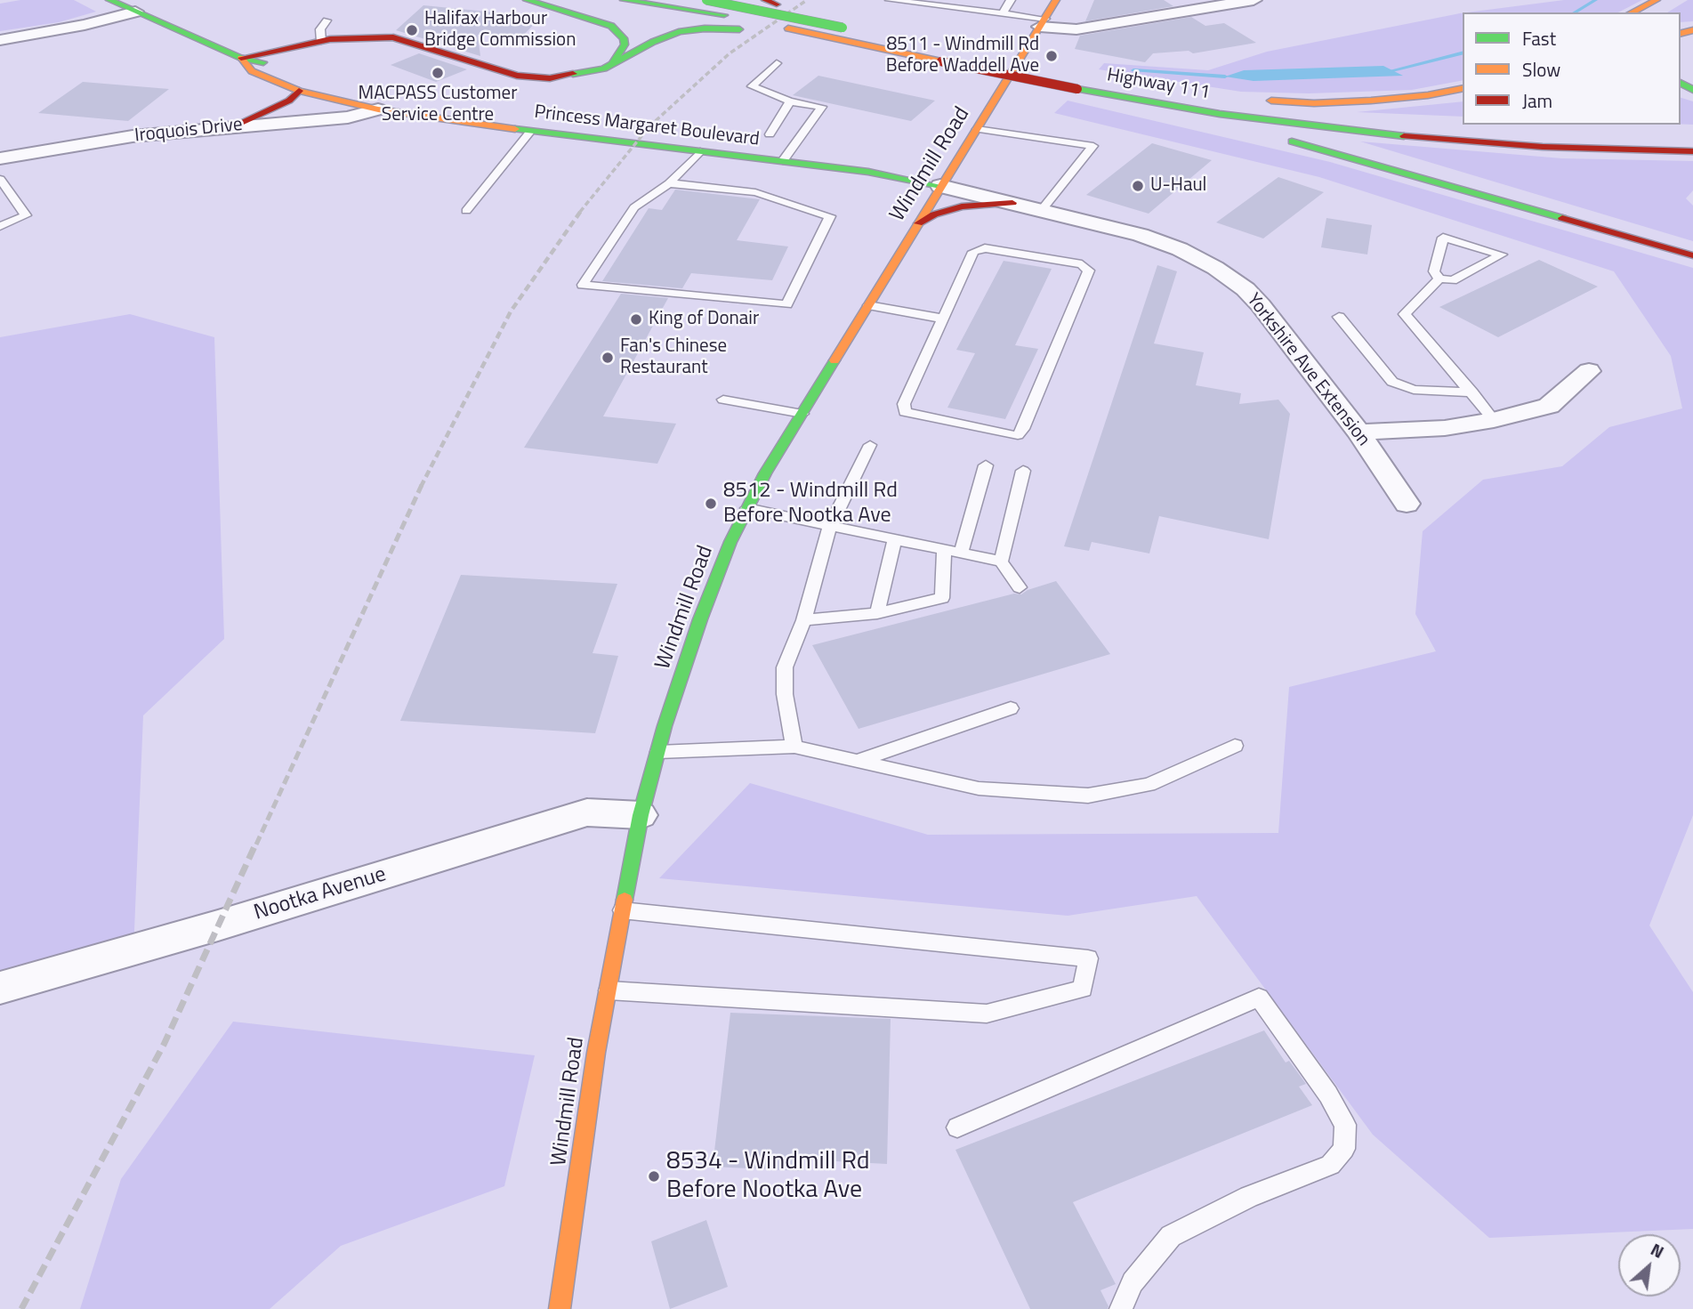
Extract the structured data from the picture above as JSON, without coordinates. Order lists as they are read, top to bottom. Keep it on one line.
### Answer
{"streets":{"main road":["Highway 111","Princess Margaret Boulevard","Windmill Road"],"street":["Iroquois Drive","Yorkshire Ave Extension","Nootka Avenue"]},"crossings":[["Princess Margaret Boulevard","Iroquois Drive"],["Princess Margaret Boulevard","Windmill Road"],["Princess Margaret Boulevard","Yorkshire Ave Extension"],["Windmill Road","Yorkshire Ave Extension"],["Windmill Road","Nootka Avenue"]],"places":["Halifax Harbour Bridge Commission","8511 - Windmill Rd Before Waddell Ave","MACPASS Customer Service Centre","U-Haul","King of Donair","Fan's Chinese Restaurant","8512 - Windmill Rd Before Nootka Ave","8534 - Windmill Rd Before Nootka Ave"],"legend":["Fast","Slow","Jam"],"north":"top right"}
